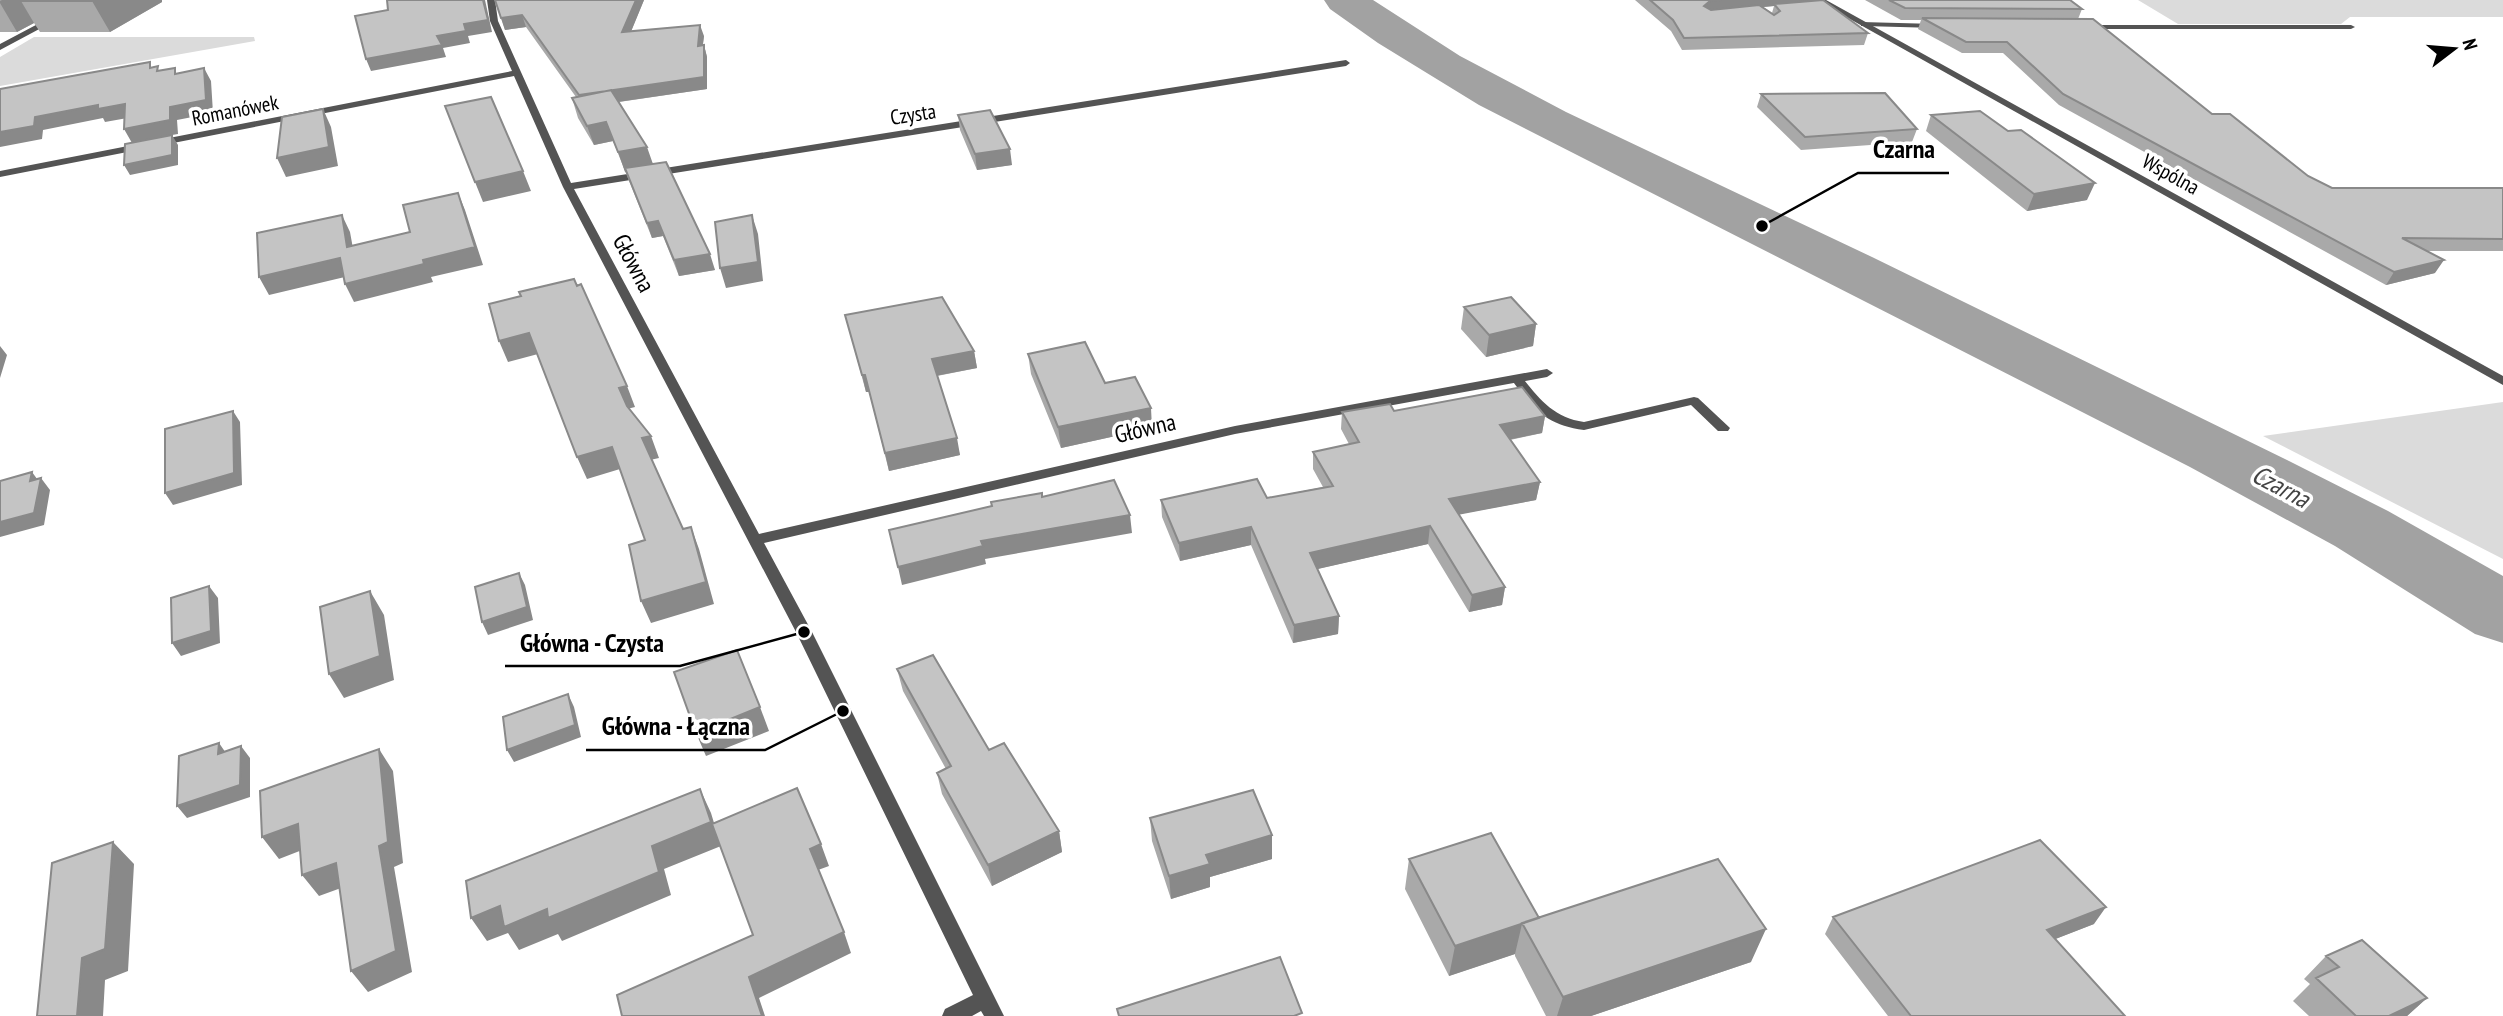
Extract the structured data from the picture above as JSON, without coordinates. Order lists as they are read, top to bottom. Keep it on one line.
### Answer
{"streets":{"street":["Romanówek","Czysta","Wspólna","Główna"]},"crossings":[["Romanówek","Główna"],["Czysta","Główna"]],"water":["Czarna"],"places":["Czarna","Główna - Czysta","Główna - Łączna"],"north":"right"}
